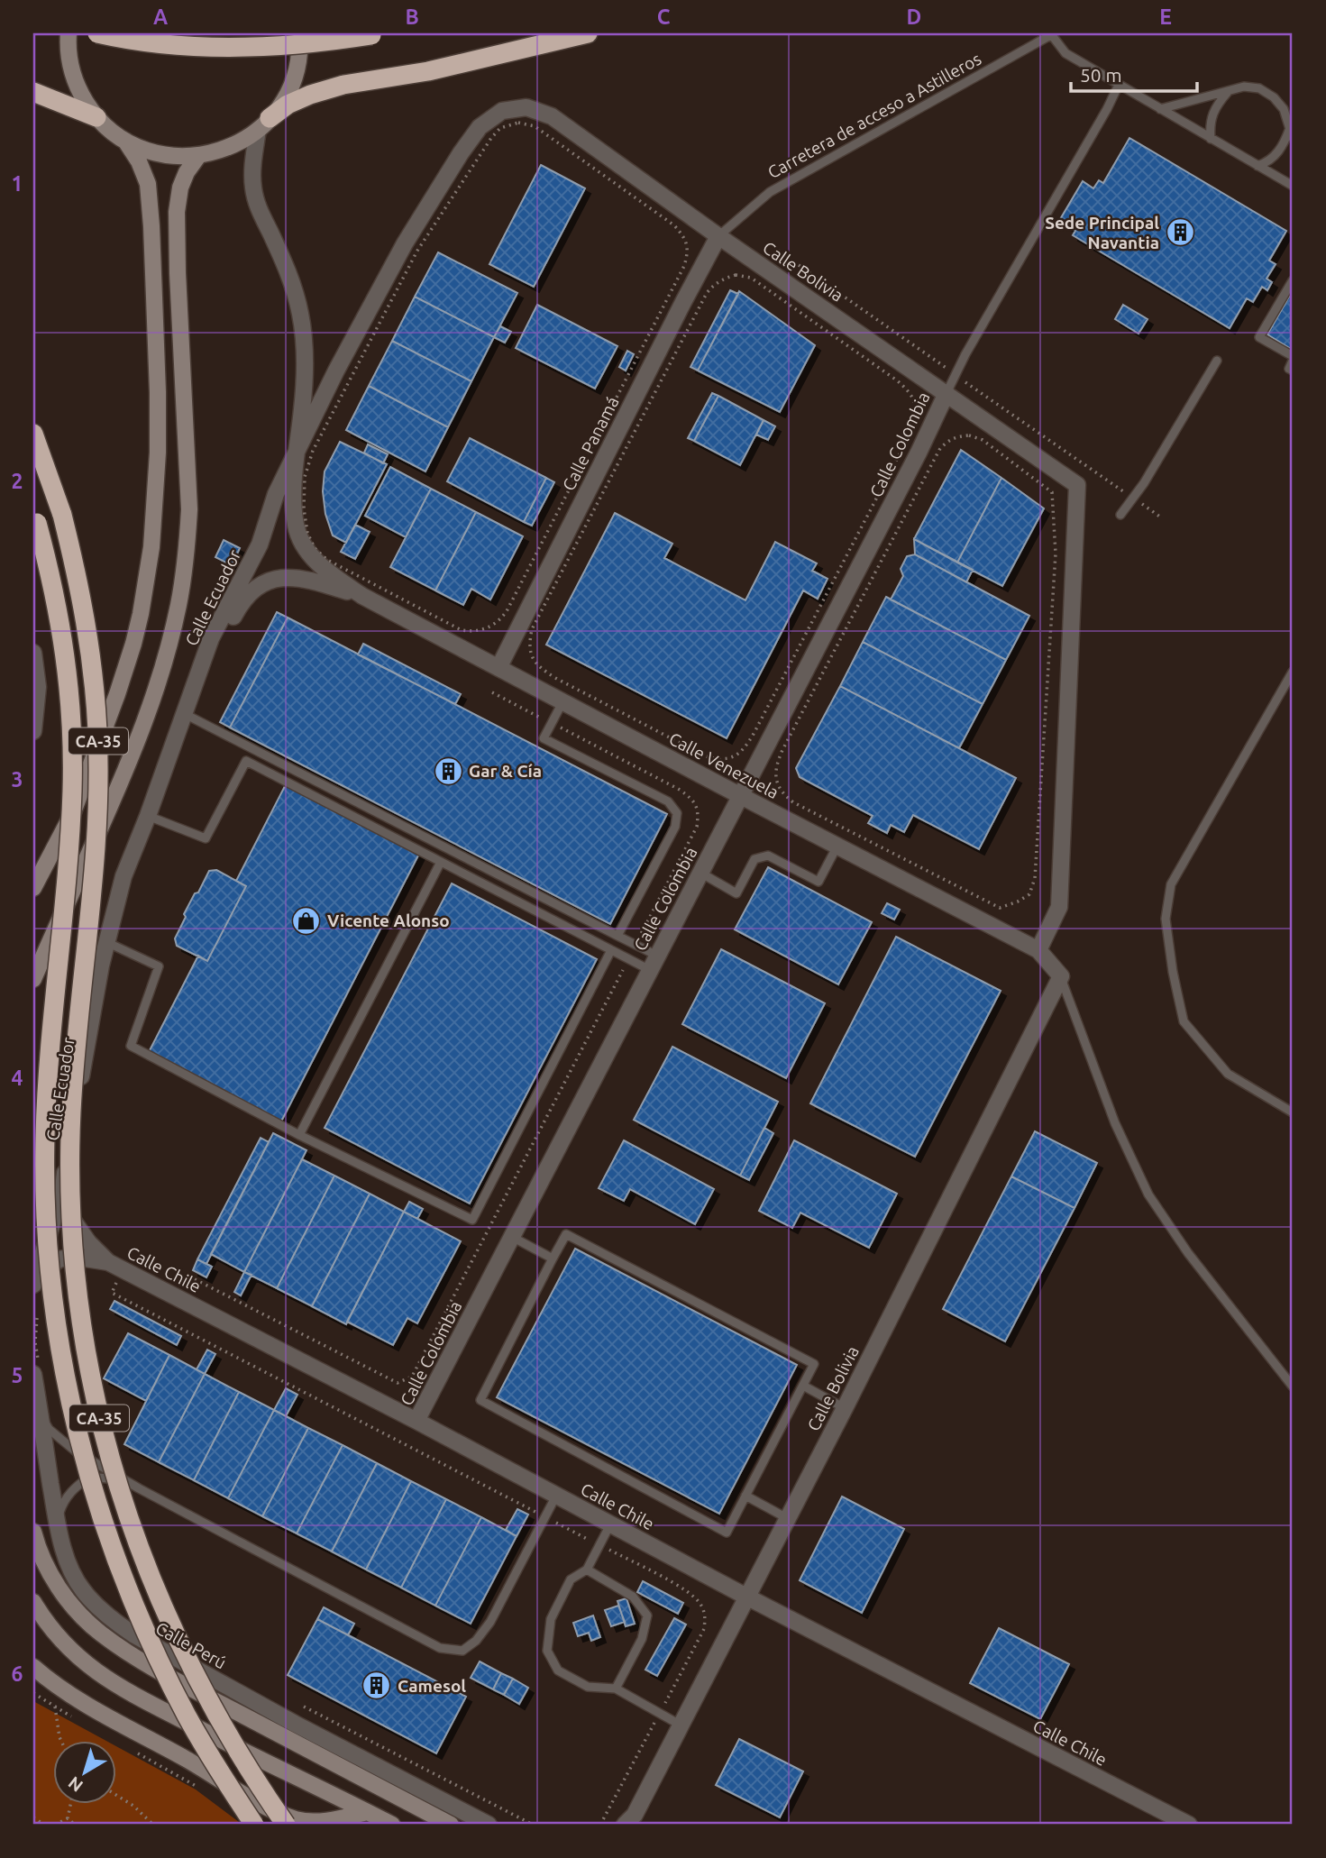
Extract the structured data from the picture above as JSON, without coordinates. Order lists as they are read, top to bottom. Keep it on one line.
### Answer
{"streets":{"highway":["CA-35"],"street":["Calle Bolivia","Calle Panamá","Calle Colombia","Calle Ecuador","Calle Venezuela","Calle Chile","Calle Perú"],"lane":["Carretera de acceso a Astilleros"]},"crossings":[["Carretera de acceso a Astilleros","Calle Bolivia"],["Carretera de acceso a Astilleros","Calle Panamá"],["Calle Bolivia","Calle Panamá"],["Calle Bolivia","Calle Colombia"],["Calle Bolivia","Calle Ecuador"],["Calle Bolivia","Calle Venezuela"],["Calle Bolivia","Calle Chile"],["Calle Panamá","Calle Venezuela"],["Calle Colombia","Calle Venezuela"],["Calle Colombia","Calle Chile"],["Calle Ecuador","Calle Chile"]],"places":{"building":["Sede Principal Navantia","Gar & Cía","Camesol"],"shop":["Vicente Alonso"]},"scale_bar":"50 m","north":"bottom left","grid":{"columns":["A","B","C","D","E"],"rows":["1","2","3","4","5","6"]}}
